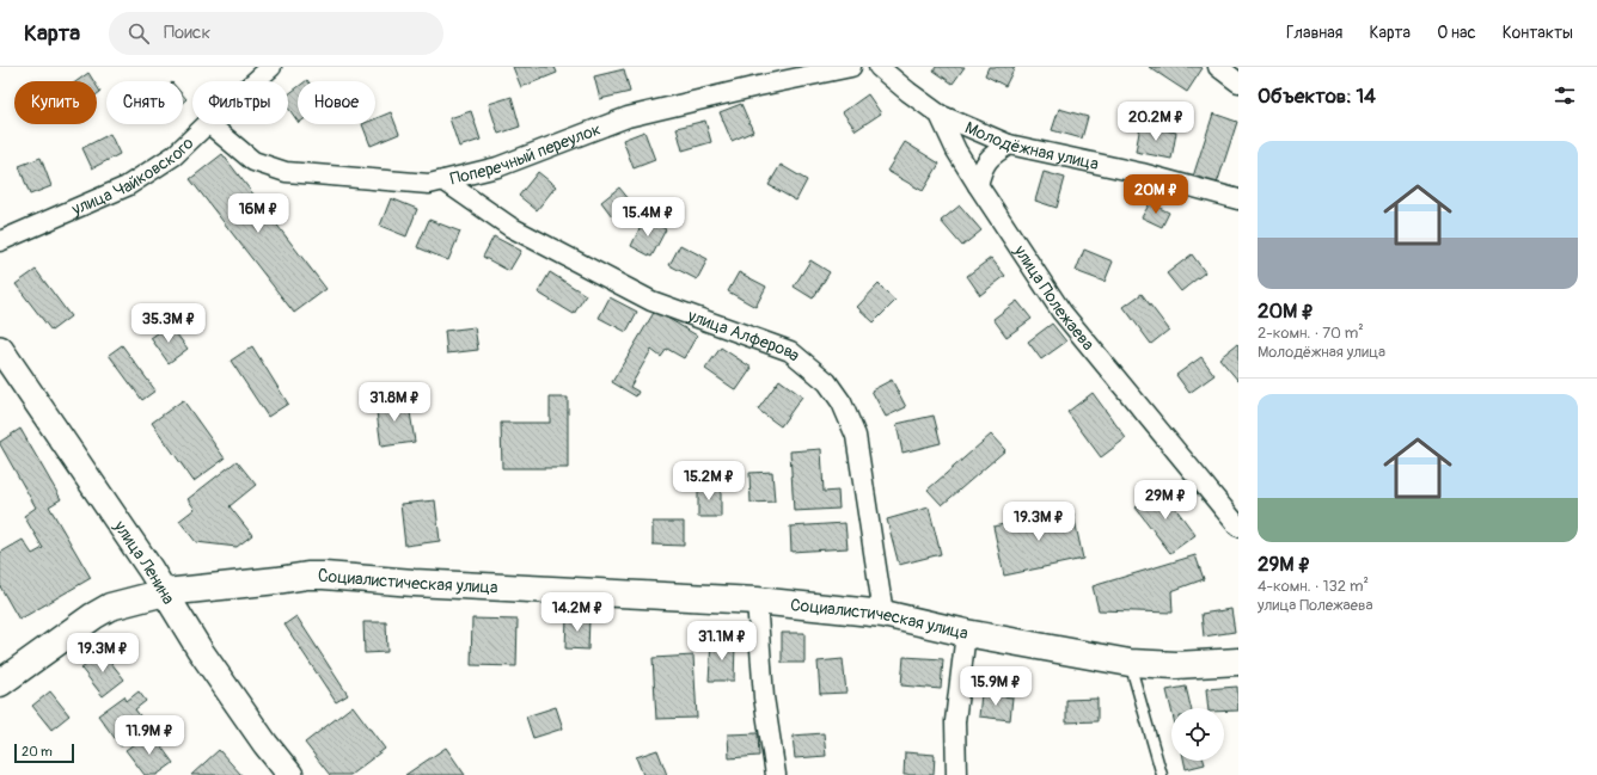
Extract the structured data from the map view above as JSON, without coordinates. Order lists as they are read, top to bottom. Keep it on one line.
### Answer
{"streets":{"main road":["Социалистическая улица"],"street":["Молодёжная улица","Поперечный переулок","улица Чайковского","улица Полежаева","улица Алферова","улица Ленина"]},"crossings":[["Молодёжная улица","улица Полежаева"],["Поперечный переулок","улица Алферова"],["улица Алферова","Социалистическая улица"],["улица Ленина","Социалистическая улица"]],"scale_bar":"20 m","page":{"header":"Карта","search":"Поиск","nav":["Главная","Карта","О нас","Контакты"],"heading":"Объектов: 14","chip":["Купить","Снять","Фильтры","Новое"],"price":["20.2M ₽","20M ₽","16M ₽","15.4M ₽","35.3M ₽","31.8M ₽","15.2M ₽","29M ₽","19.3M ₽","14.2M ₽","31.1M ₽","19.3M ₽","15.9M ₽","11.9M ₽"],"list":[{"name":"20M ₽","note":"2-комн. · 70 m² · Молодёжная улица"},{"name":"29M ₽","note":"4-комн. · 132 m² · улица Полежаева"}],"scale":"20 m"}}
